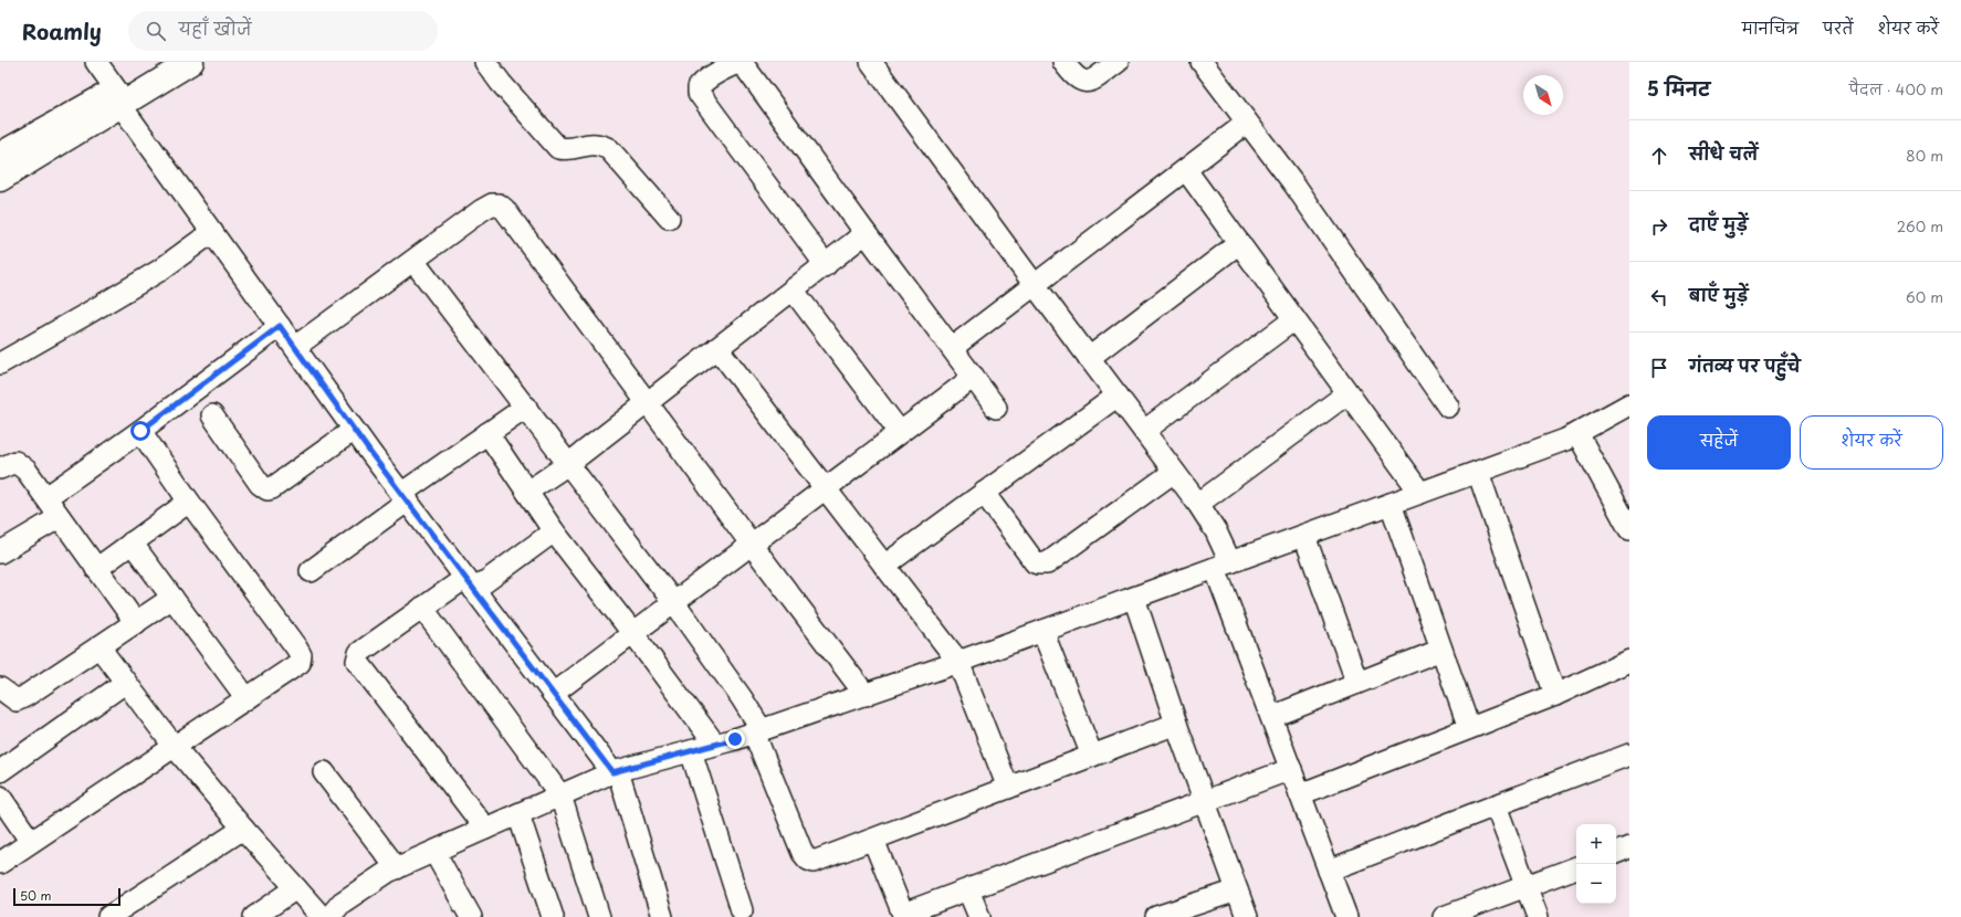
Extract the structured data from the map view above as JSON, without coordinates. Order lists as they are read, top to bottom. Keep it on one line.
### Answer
{"scale_bar":"50 m","north":"bottom right","page":{"header":"Roamly","search":"यहाँ खोजें","nav":["मानचित्र","परतें","शेयर करें"],"heading":["5 मिनट","पैदल · 400 m"],"list":[["सीधे चलें","80 m"],["दाएँ मुड़ें","260 m"],["बाएँ मुड़ें","60 m"],"गंतव्य पर पहुँचे"],"buttons":["सहेजें","शेयर करें"],"map_buttons":["+","−"],"scale":"50 m"}}
